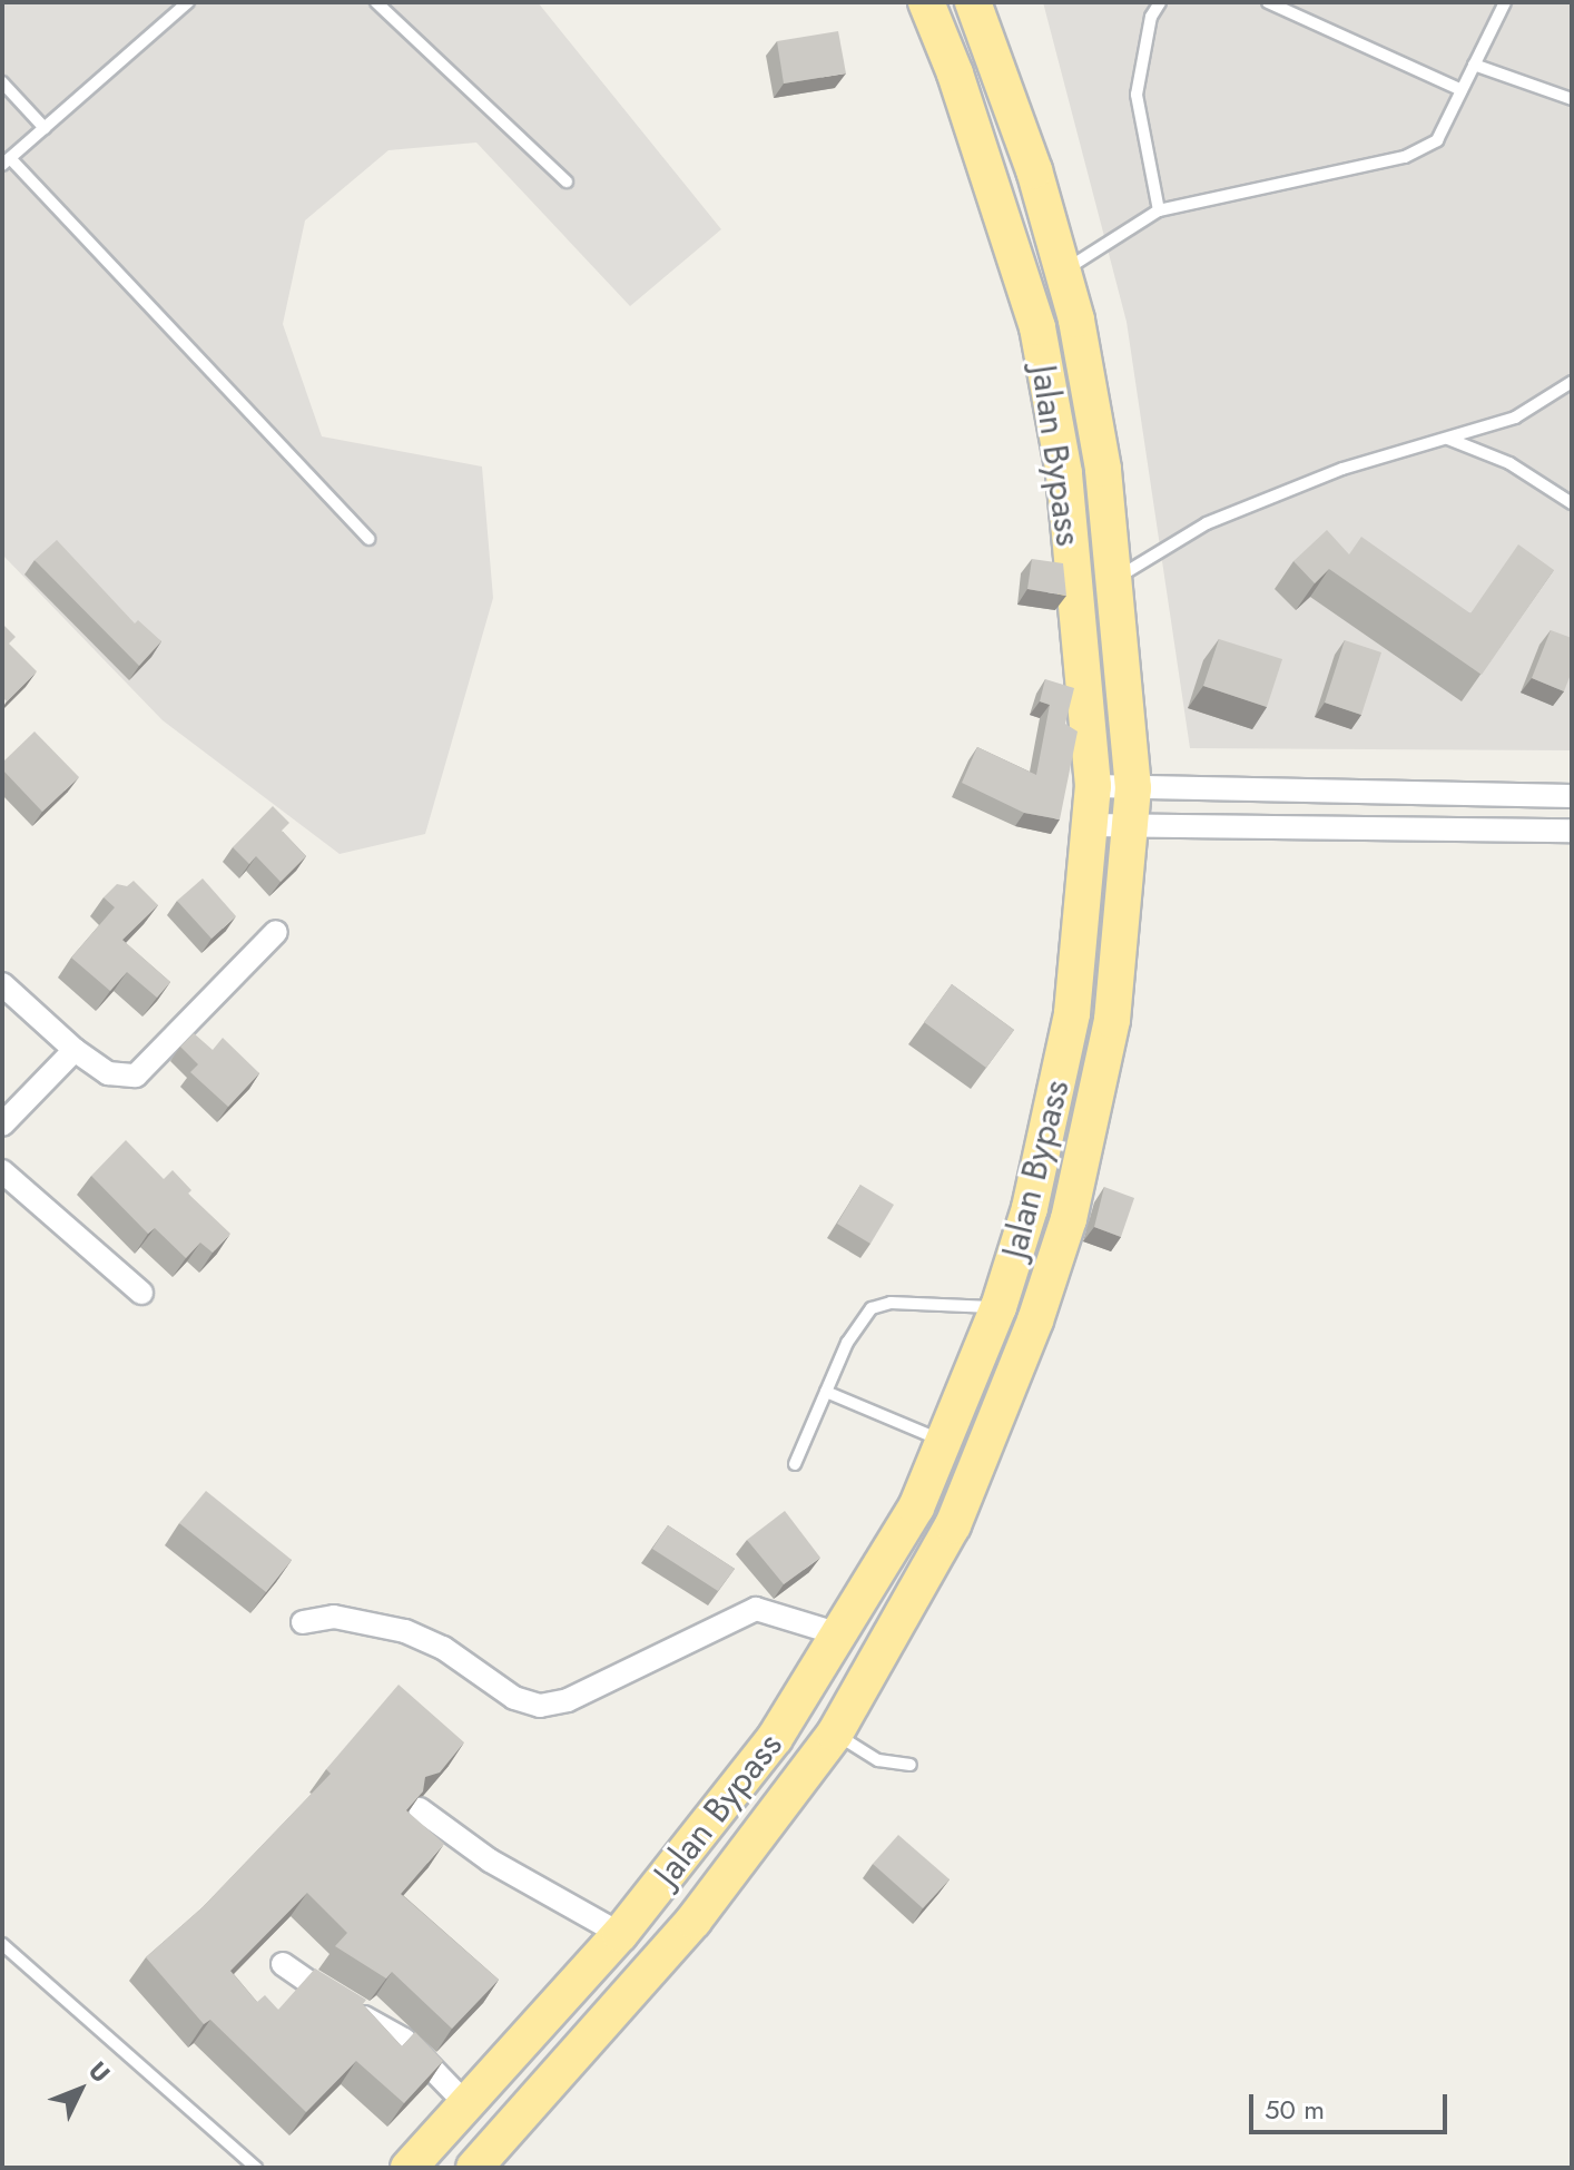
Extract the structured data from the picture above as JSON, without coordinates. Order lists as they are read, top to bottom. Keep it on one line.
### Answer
{"streets":{"highway":["Jalan Bypass"]},"scale_bar":"50 m","north":"top right"}
